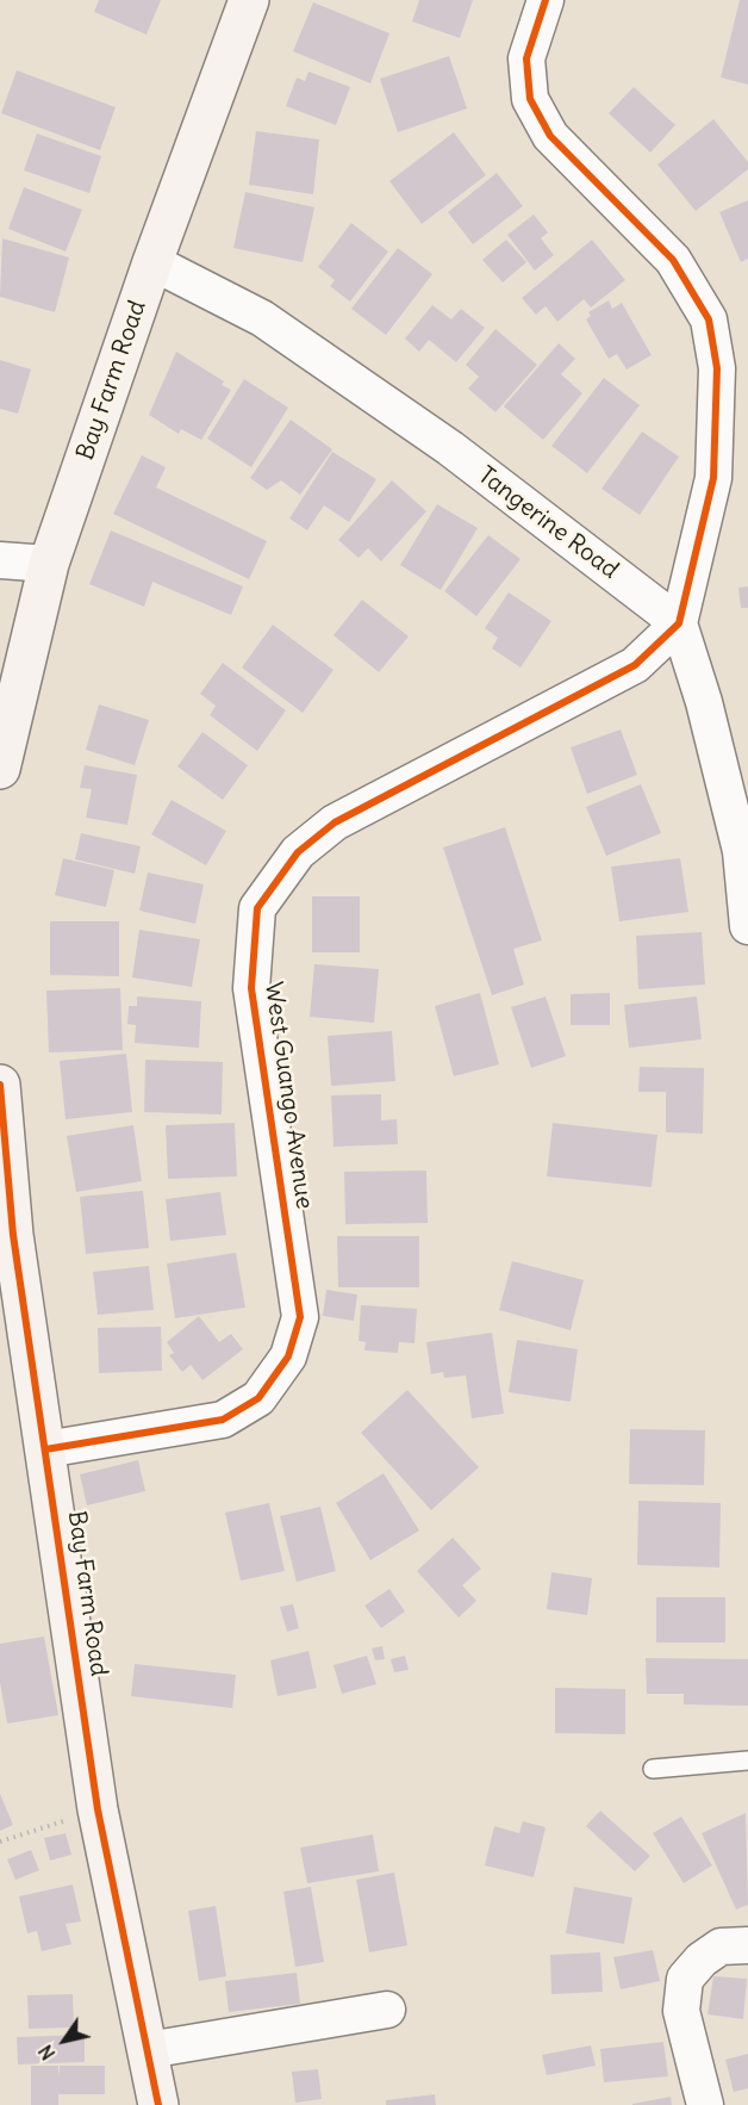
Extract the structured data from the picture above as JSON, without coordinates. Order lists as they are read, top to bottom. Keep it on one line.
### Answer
{"streets":{"street":["Bay Farm Road","Tangerine Road","West Guango Avenue"]},"crossings":[["Bay Farm Road","Tangerine Road"],["Bay Farm Road","West Guango Avenue"],["Tangerine Road","West Guango Avenue"]],"north":"bottom left"}
